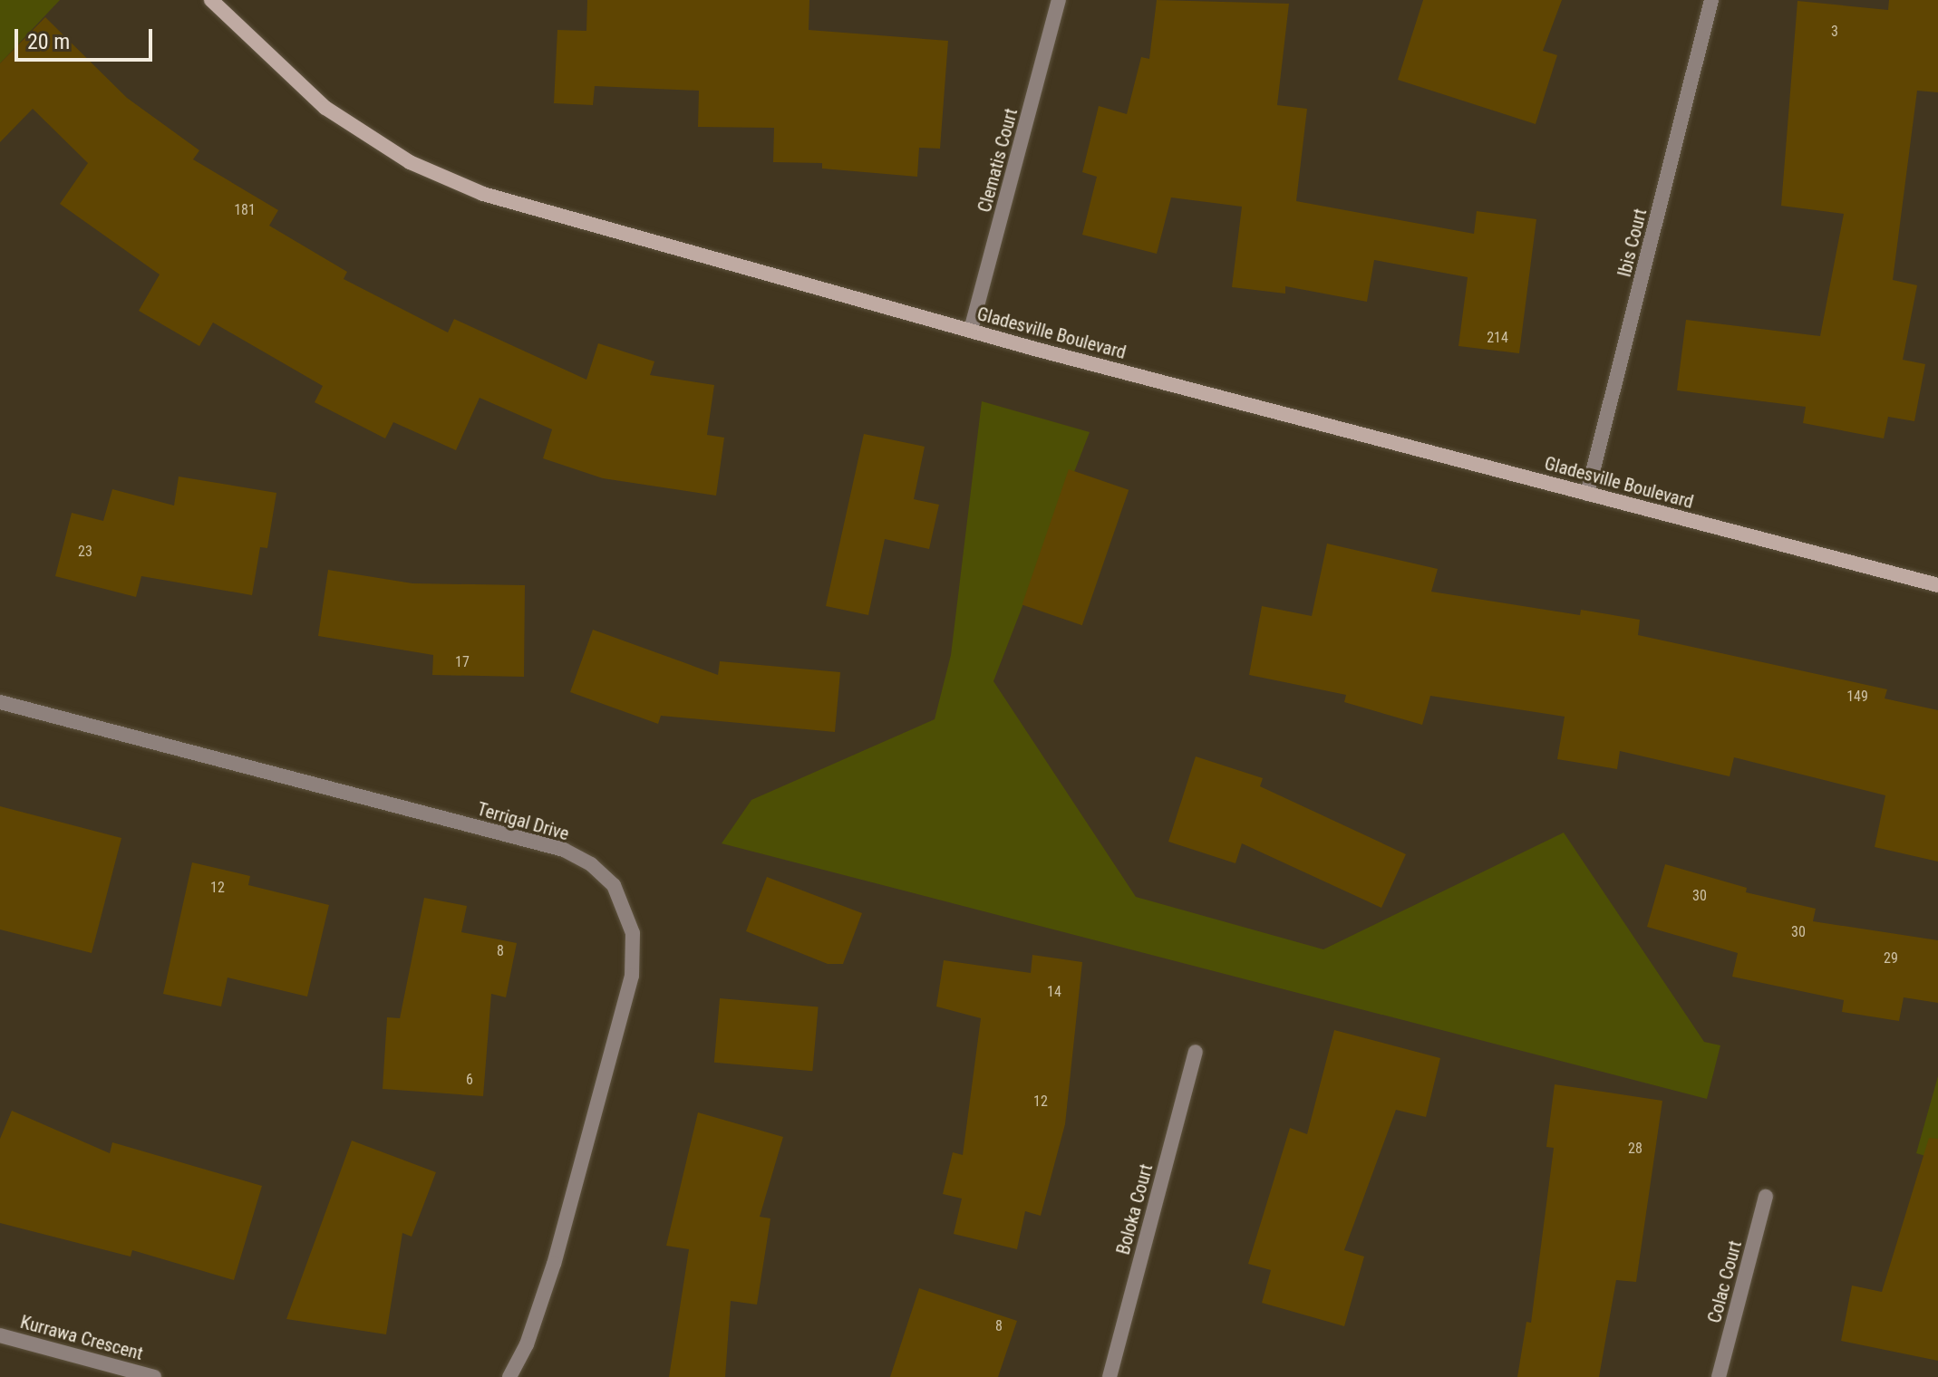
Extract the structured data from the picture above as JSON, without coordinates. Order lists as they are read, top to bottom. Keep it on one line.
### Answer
{"streets":{"street":["Clematis Court","Ibis Court","Gladesville Boulevard","Terrigal Drive","Boloka Court","Colac Court","Kurrawa Crescent"]},"crossings":[["Clematis Court","Gladesville Boulevard"],["Ibis Court","Gladesville Boulevard"]],"house_numbers":["3","181","214","23","17","149","12","30","30","8","29","14","6","12","28","8"],"scale_bar":"20 m"}
